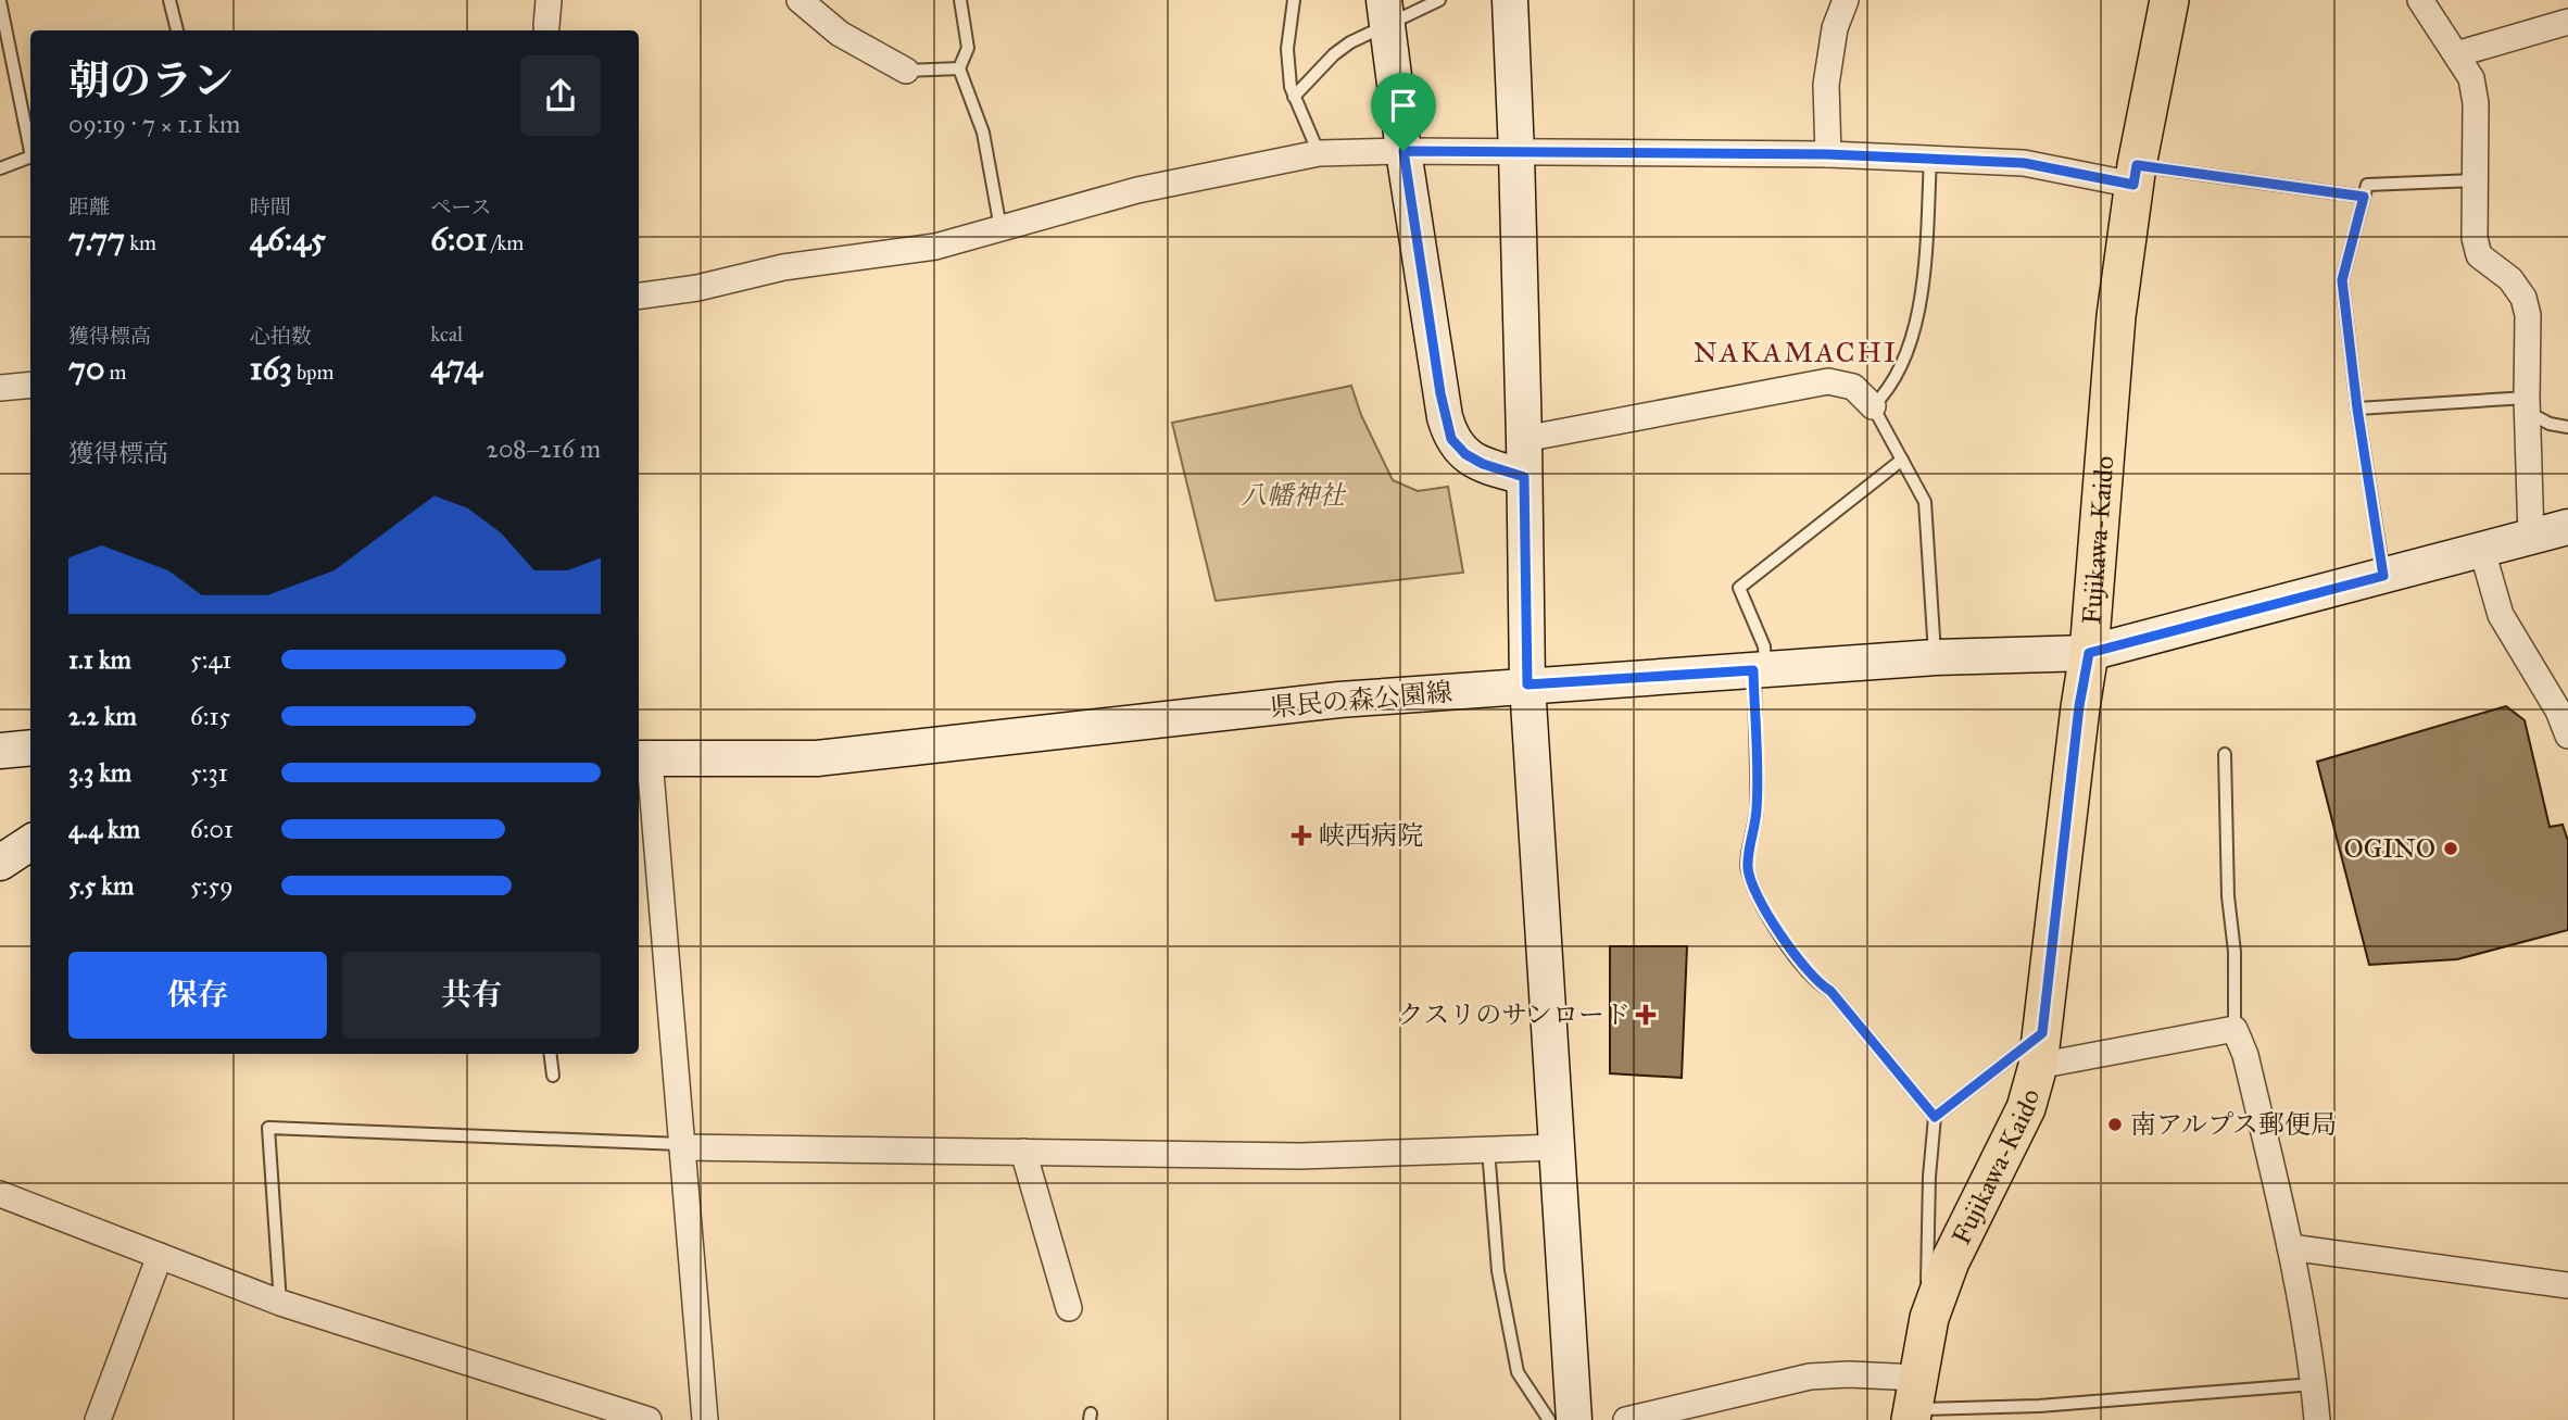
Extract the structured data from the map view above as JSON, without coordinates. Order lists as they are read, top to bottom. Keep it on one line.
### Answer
{"streets":{"main road":["Fujikawa-Kaido"],"street":["県民の森公園線"]},"crossings":[["Fujikawa-Kaido","県民の森公園線"]],"districts":["NAKAMACHI"],"parks":["八幡神社"],"places":{"health":["峡西病院","クスリのサンロード"],"other":["OGINO","南アルプス郵便局"]},"page":{"heading":["朝のラン","09:19 · 7 × 1.1 km"],"stats":[["距離","7.77 km"],["時間","46:45"],["ペース","6:01 /km"],["獲得標高","70 m"],["心拍数","163 bpm"],["kcal","474"]],"chart":["獲得標高","208–216 m"],"list":[{"name":"1.1 km","note":"5:41"},{"name":"2.2 km","note":"6:15"},{"name":"3.3 km","note":"5:31"},{"name":"4.4 km","note":"6:01"},{"name":"5.5 km","note":"5:59"}],"buttons":["保存","共有"]}}
